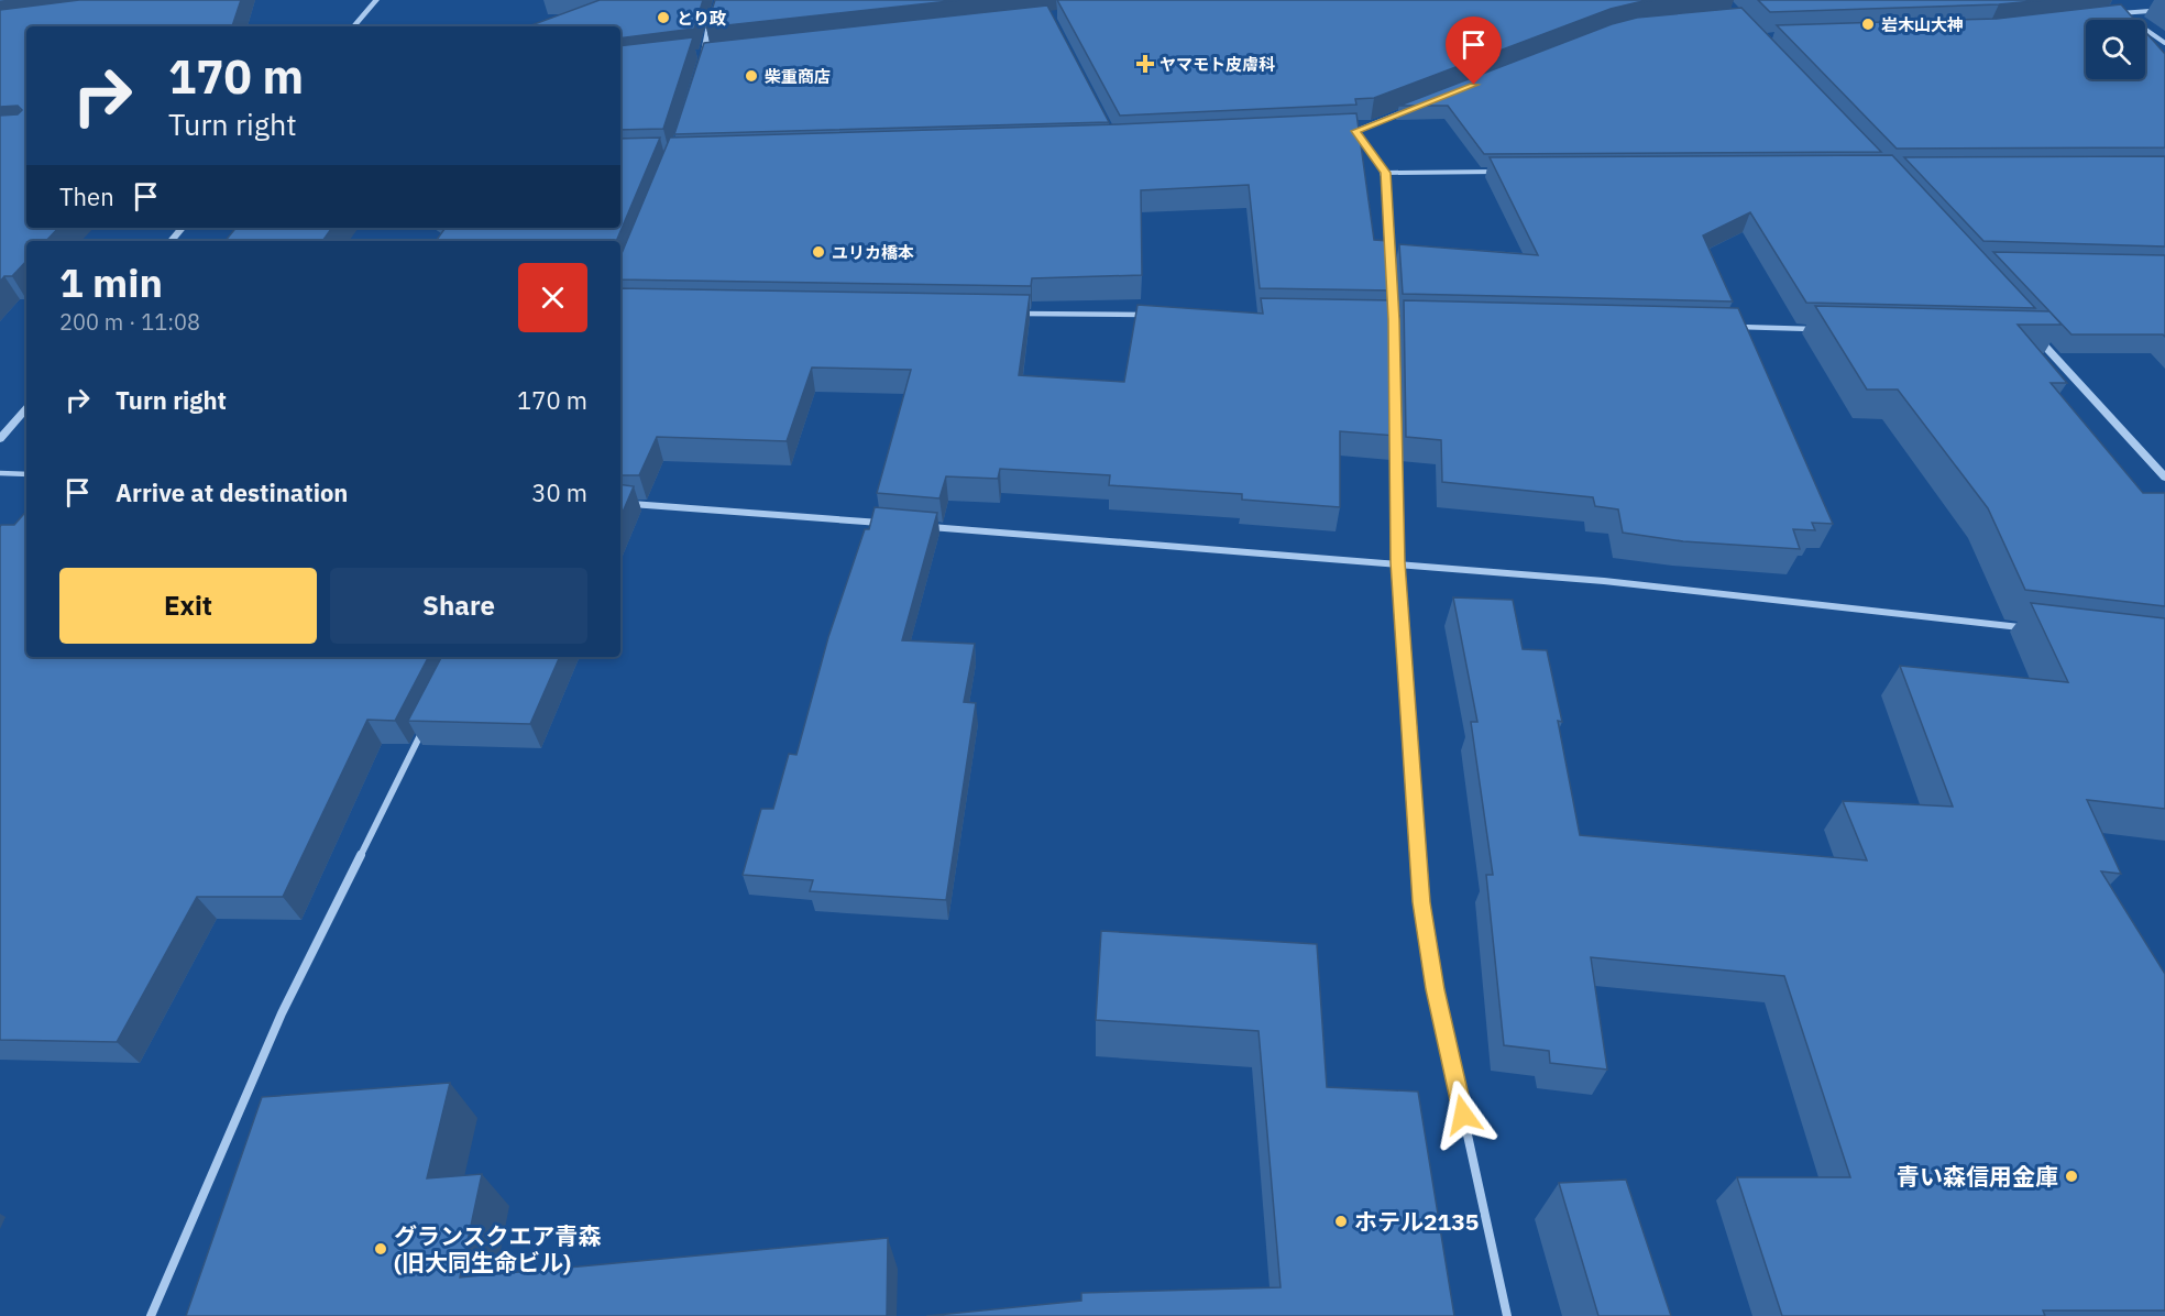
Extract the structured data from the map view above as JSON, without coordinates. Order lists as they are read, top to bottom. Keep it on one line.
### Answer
{"places":{"other":["とり政","岩木山大神","柴重商店","ユリカ橋本","青い森信用金庫","ホテル2135","グランスクエア青森 (旧大同生命ビル)"],"health":["ヤマモト皮膚科"]},"page":{"turn":["170 m","Turn right"],"then":"Then","heading":["1 min","200 m · 11:08"],"list":[{"name":"Turn right","value":"170 m"},{"name":"Arrive at destination","value":"30 m"}],"buttons":["Exit","Share"]}}
